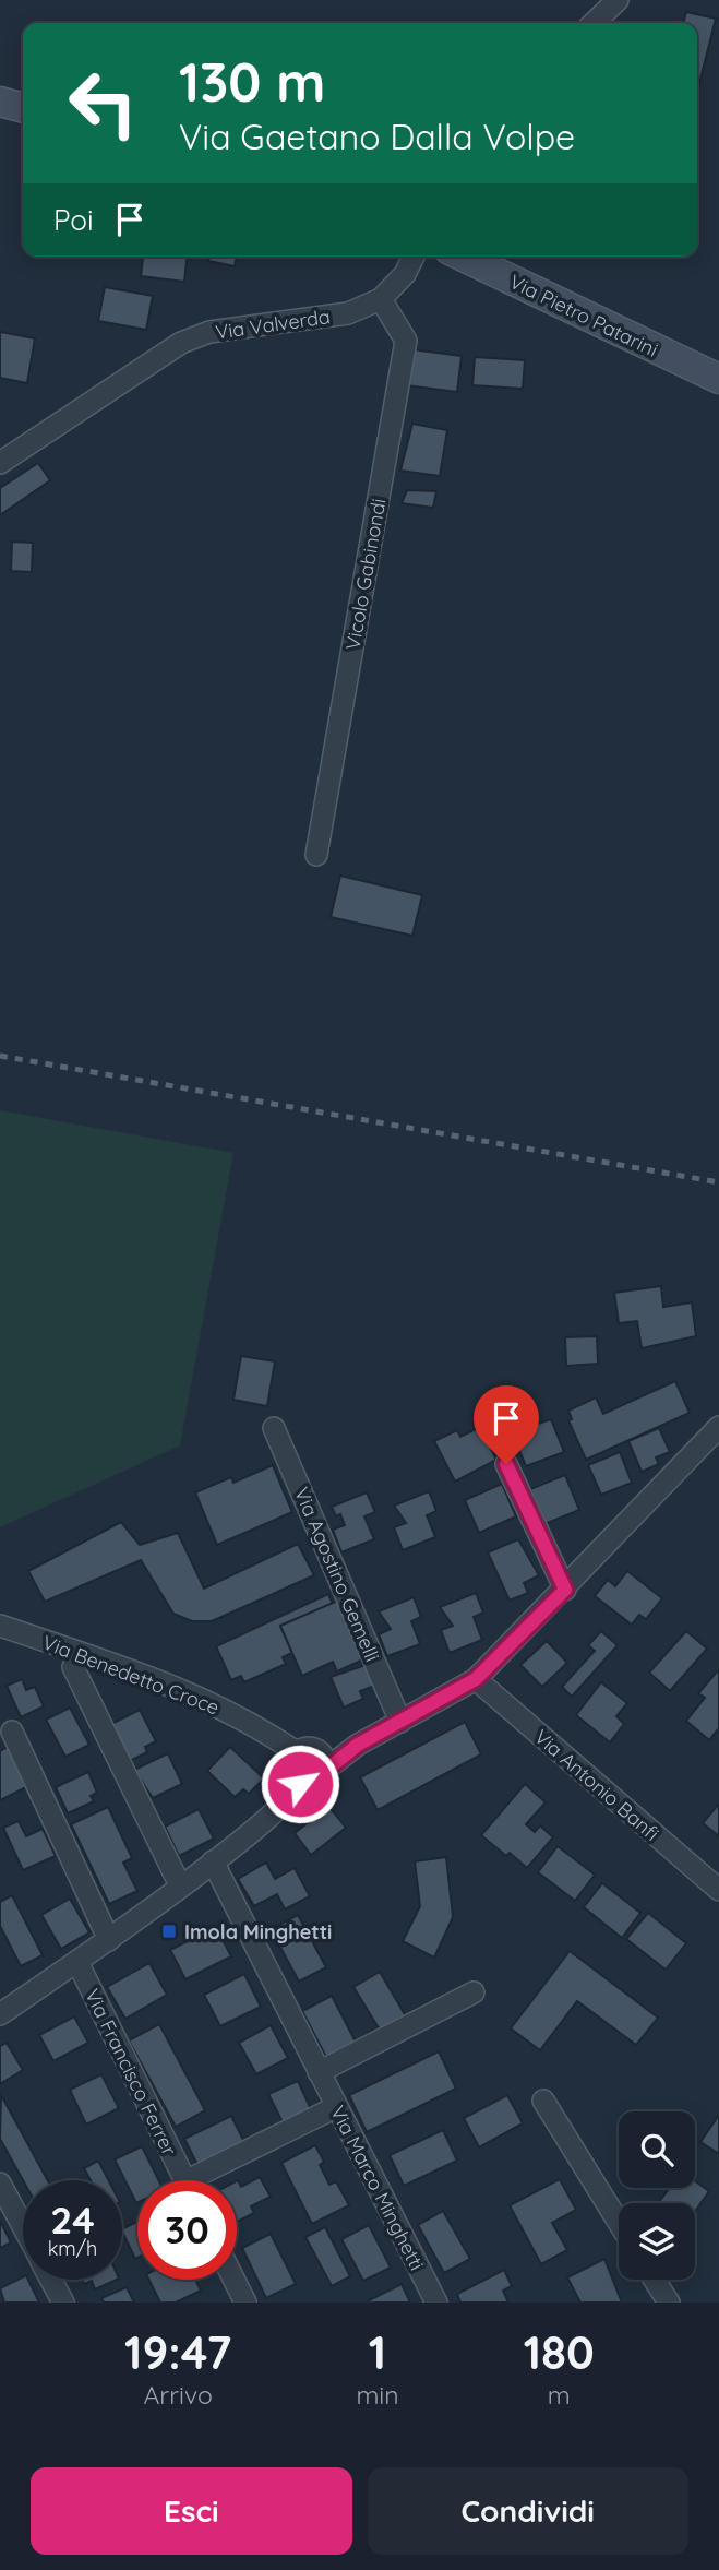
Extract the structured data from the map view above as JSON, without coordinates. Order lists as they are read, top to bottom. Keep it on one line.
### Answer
{"streets":{"main road":["Via Pietro Patarini"],"street":["Via Valverda","Vicolo Gabinondi","Via Agostino Gemelli","Via Benedetto Croce","Via Antonio Banfi","Via Francisco Ferrer","Via Marco Minghetti"]},"crossings":[["Via Valverda","Vicolo Gabinondi"],["Via Francisco Ferrer","Via Marco Minghetti"]],"places":{"transit":["Imola Minghetti"]},"page":{"turn":["130 m","Via Gaetano Dalla Volpe"],"then":"Poi","speed":"24 km/h","limit":"30","eta":["19:47","Arrivo","1","min","180","m"],"buttons":["Esci","Condividi"]}}
